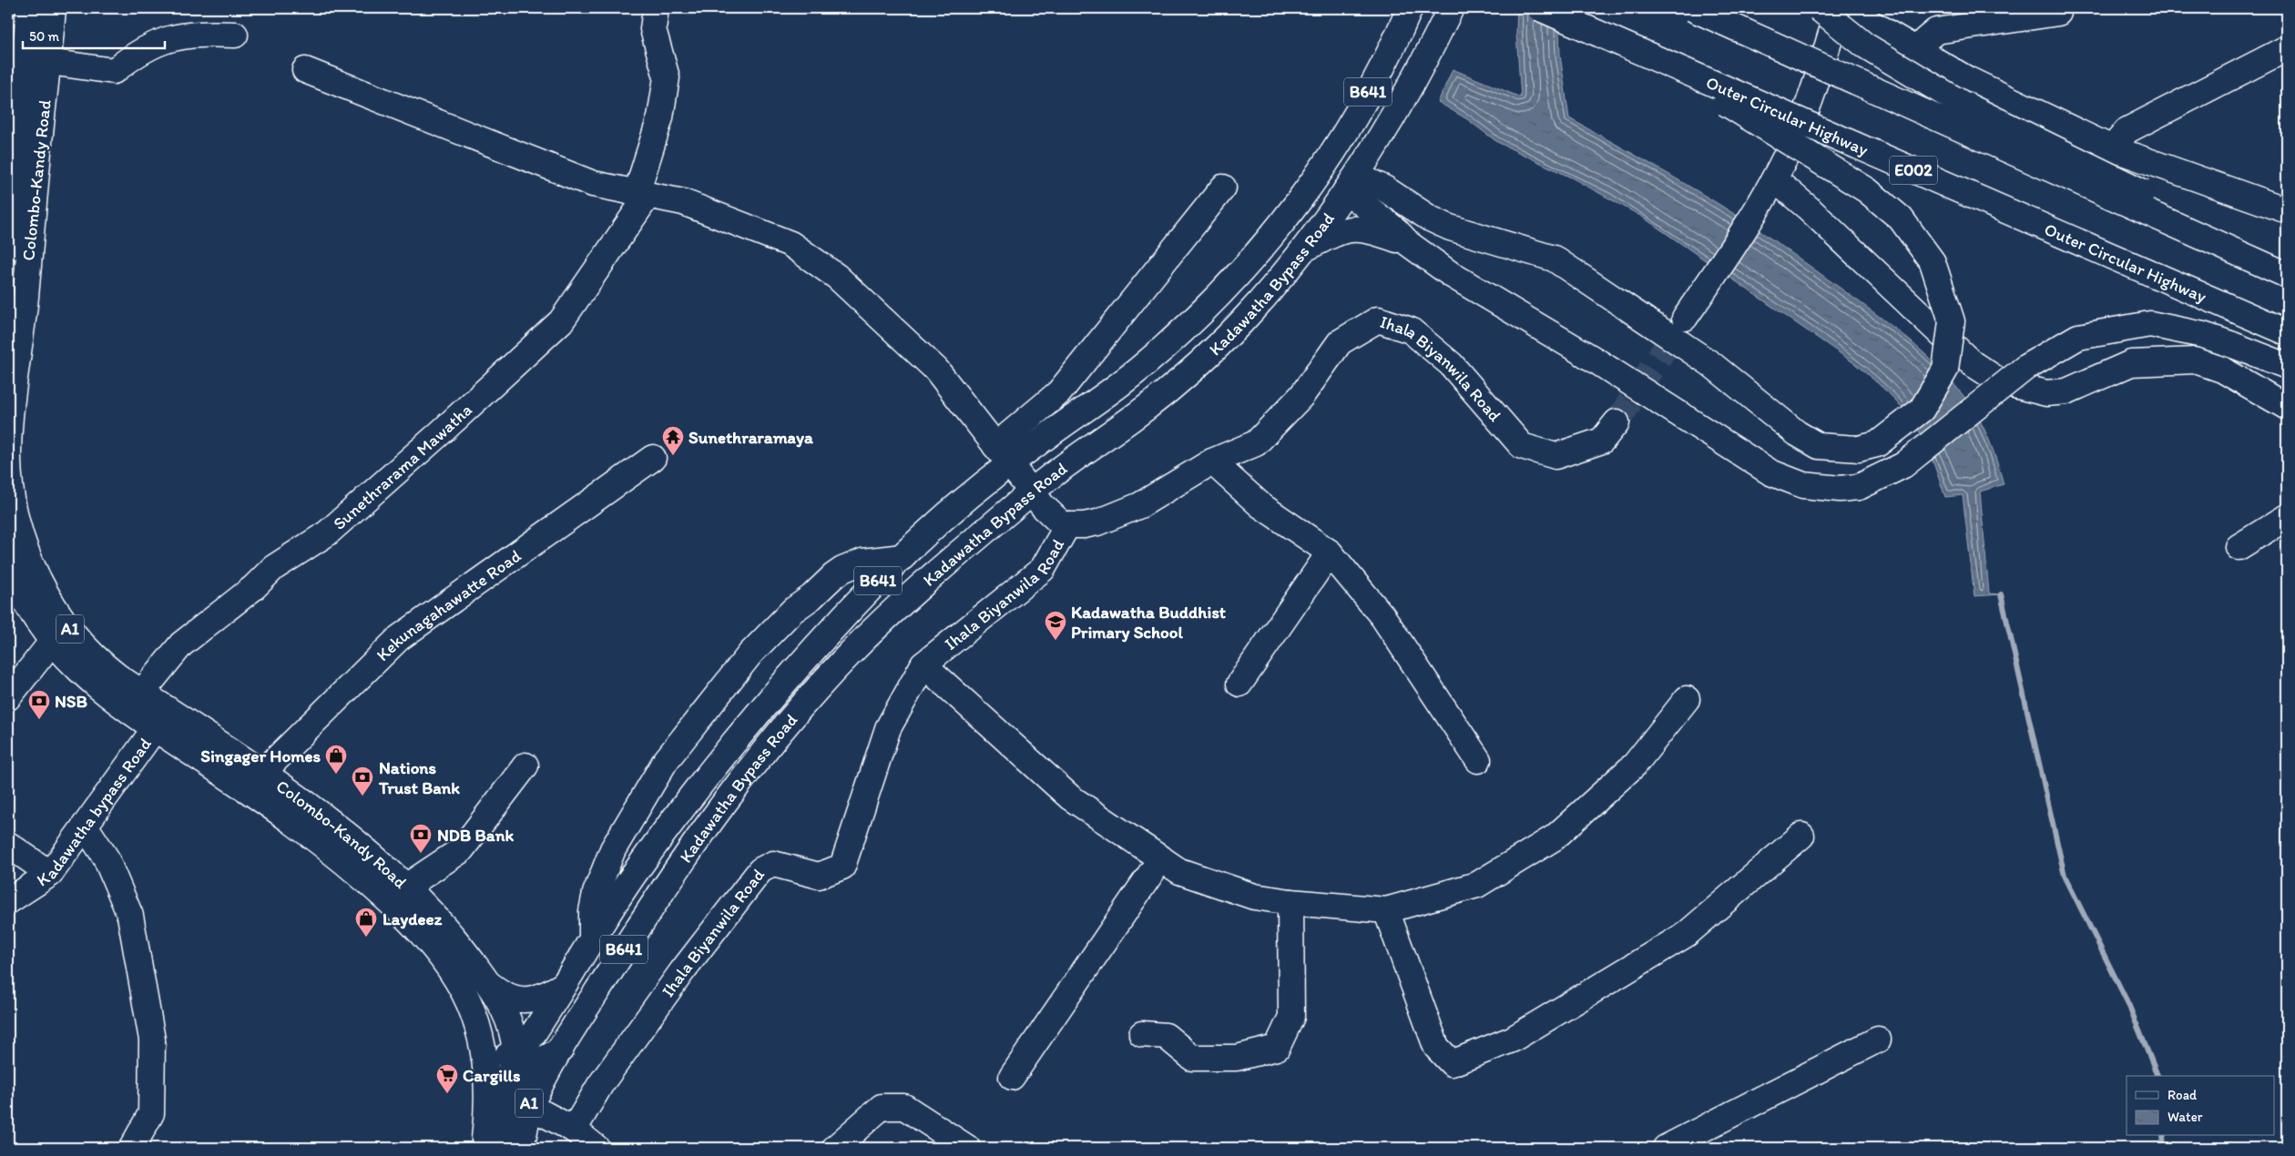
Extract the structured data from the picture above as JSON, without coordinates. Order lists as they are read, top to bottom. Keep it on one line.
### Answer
{"streets":{"main road":["B641","Outer Circular Highway","E002","Colombo-Kandy Road","Kadawatha Bypass Road","Ihala Biyanwila Road","Sunethrarama Mawatha","Kekunagahawatte Road","A1","Kadawatha bypass Road"]},"crossings":[["Colombo-Kandy Road","Kadawatha Bypass Road"],["Colombo-Kandy Road","Sunethrarama Mawatha"],["Colombo-Kandy Road","Kekunagahawatte Road"],["Colombo-Kandy Road","A1"],["Colombo-Kandy Road","Kadawatha bypass Road"]],"places":{"temple":["Sunethraramaya"],"school or university":["Kadawatha Buddhist Primary School"],"bank":["NSB","Nations Trust Bank","NDB Bank"],"shop":["Singager Homes","Laydeez"],"supermarket":["Cargills"]},"legend":["Road","Water"],"scale_bar":"50 m"}
